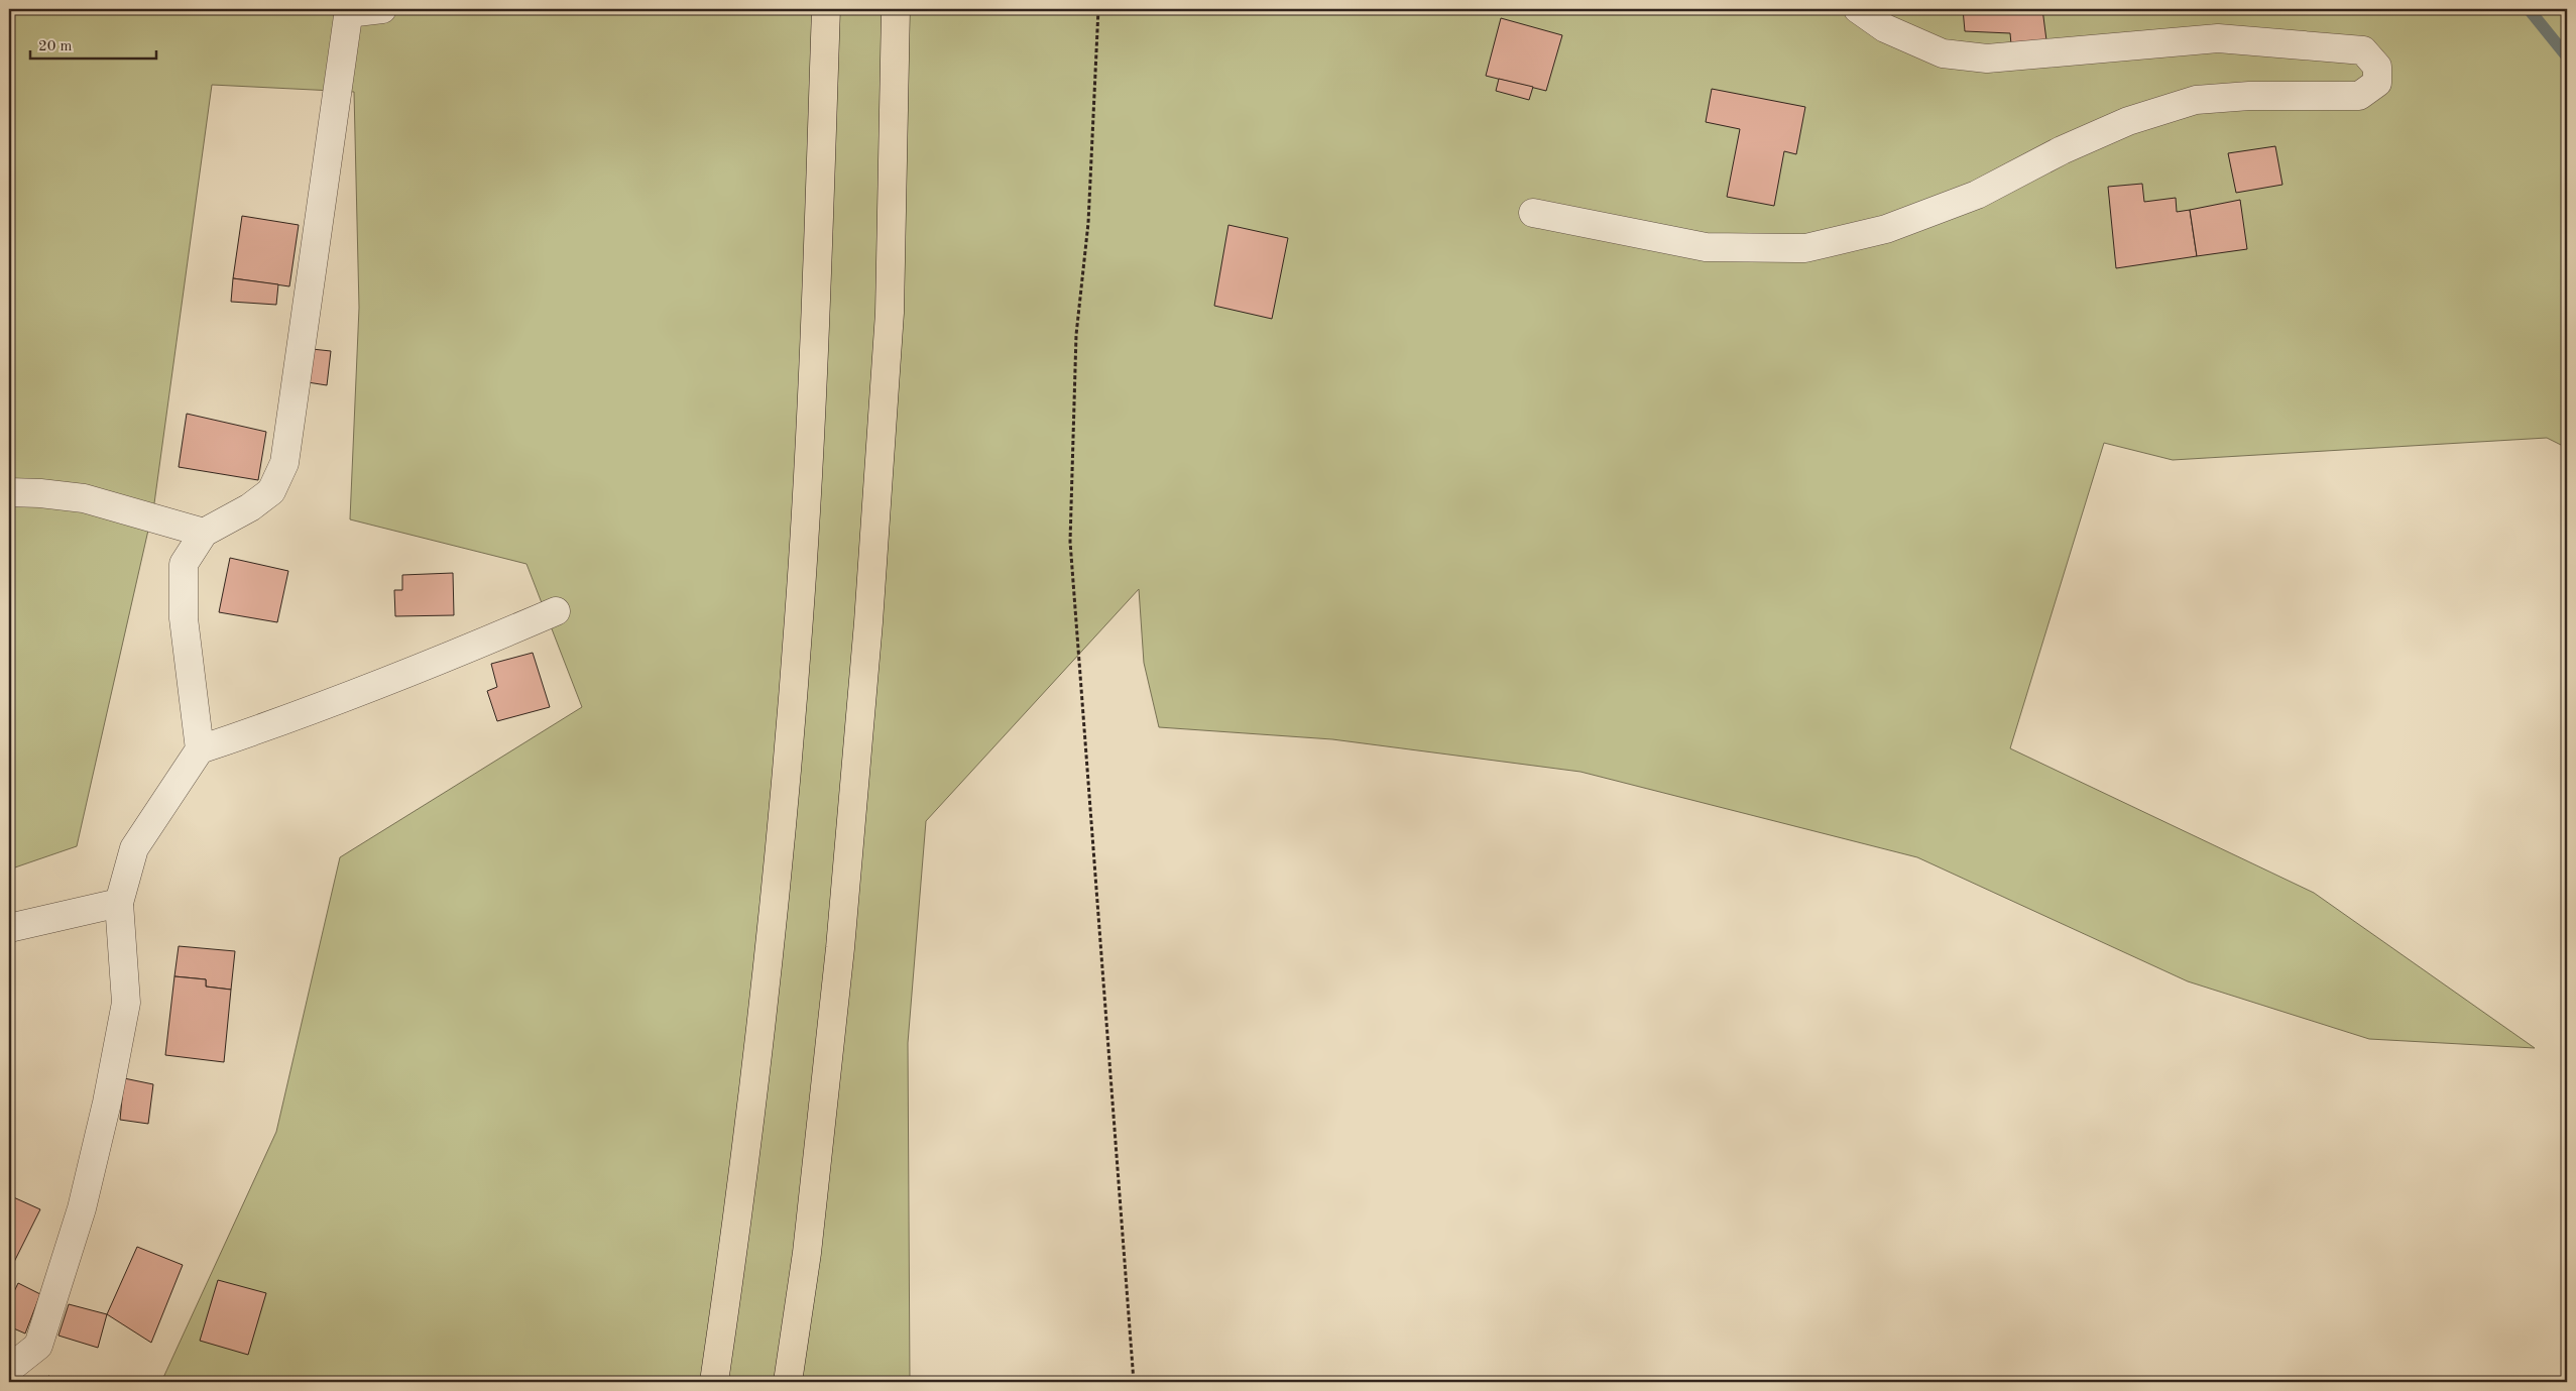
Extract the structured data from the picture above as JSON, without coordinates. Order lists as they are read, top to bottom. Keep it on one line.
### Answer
{"scale_bar":"20 m"}
